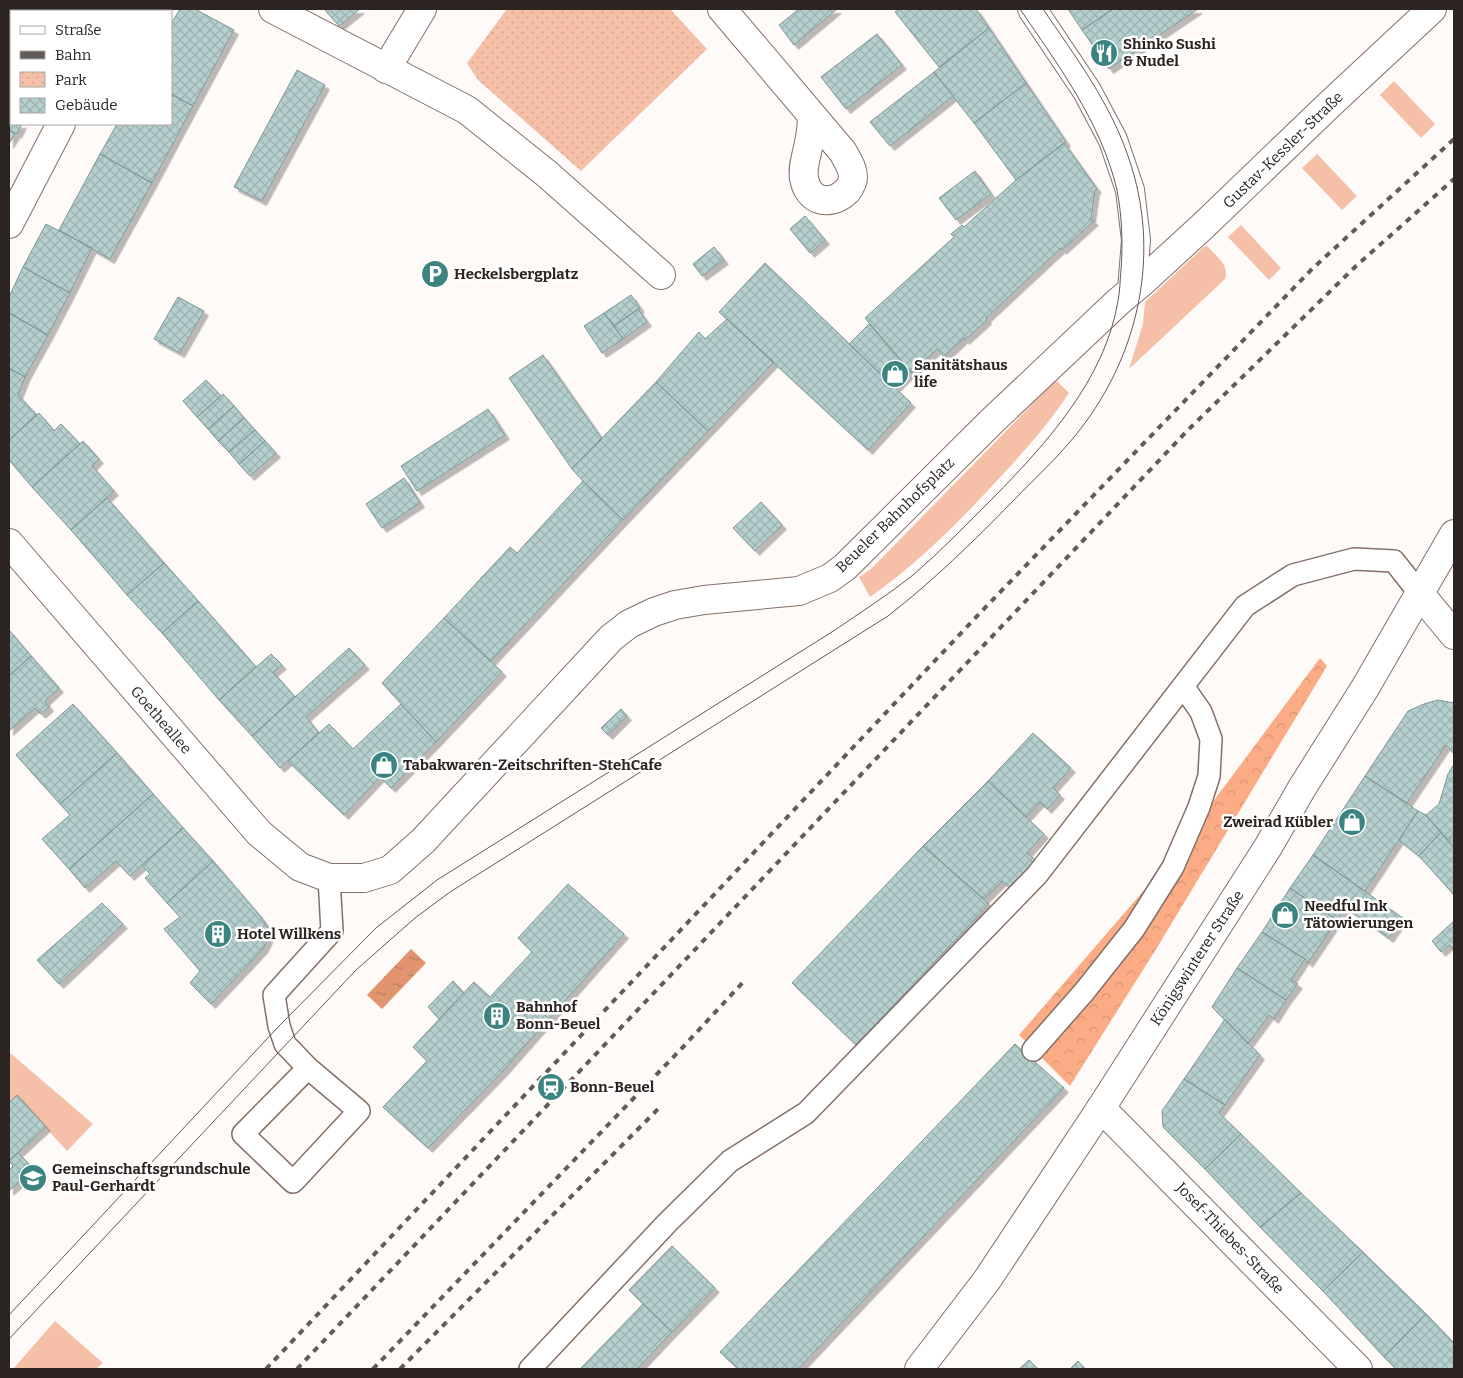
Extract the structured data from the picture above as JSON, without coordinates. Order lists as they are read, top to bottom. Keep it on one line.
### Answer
{"streets":{"street":["Gustav-Kessler-Straße","Beueler Bahnhofsplatz","Goetheallee","Königswinterer Straße","Josef-Thiebes-Straße"]},"crossings":[["Gustav-Kessler-Straße","Beueler Bahnhofsplatz"],["Beueler Bahnhofsplatz","Goetheallee"],["Königswinterer Straße","Josef-Thiebes-Straße"]],"places":{"restaurant":["Shinko Sushi & Nudel"],"parking":["Heckelsbergplatz"],"shop":["Sanitätshaus life","Tabakwaren-Zeitschriften-StehCafe","Zweirad Kübler","Needful Ink Tätowierungen"],"building":["Hotel Willkens","Bahnhof Bonn-Beuel"],"station":["Bonn-Beuel"],"school or university":["Gemeinschaftsgrundschule Paul-Gerhardt"]},"legend":["Straße","Bahn","Park","Gebäude"]}
